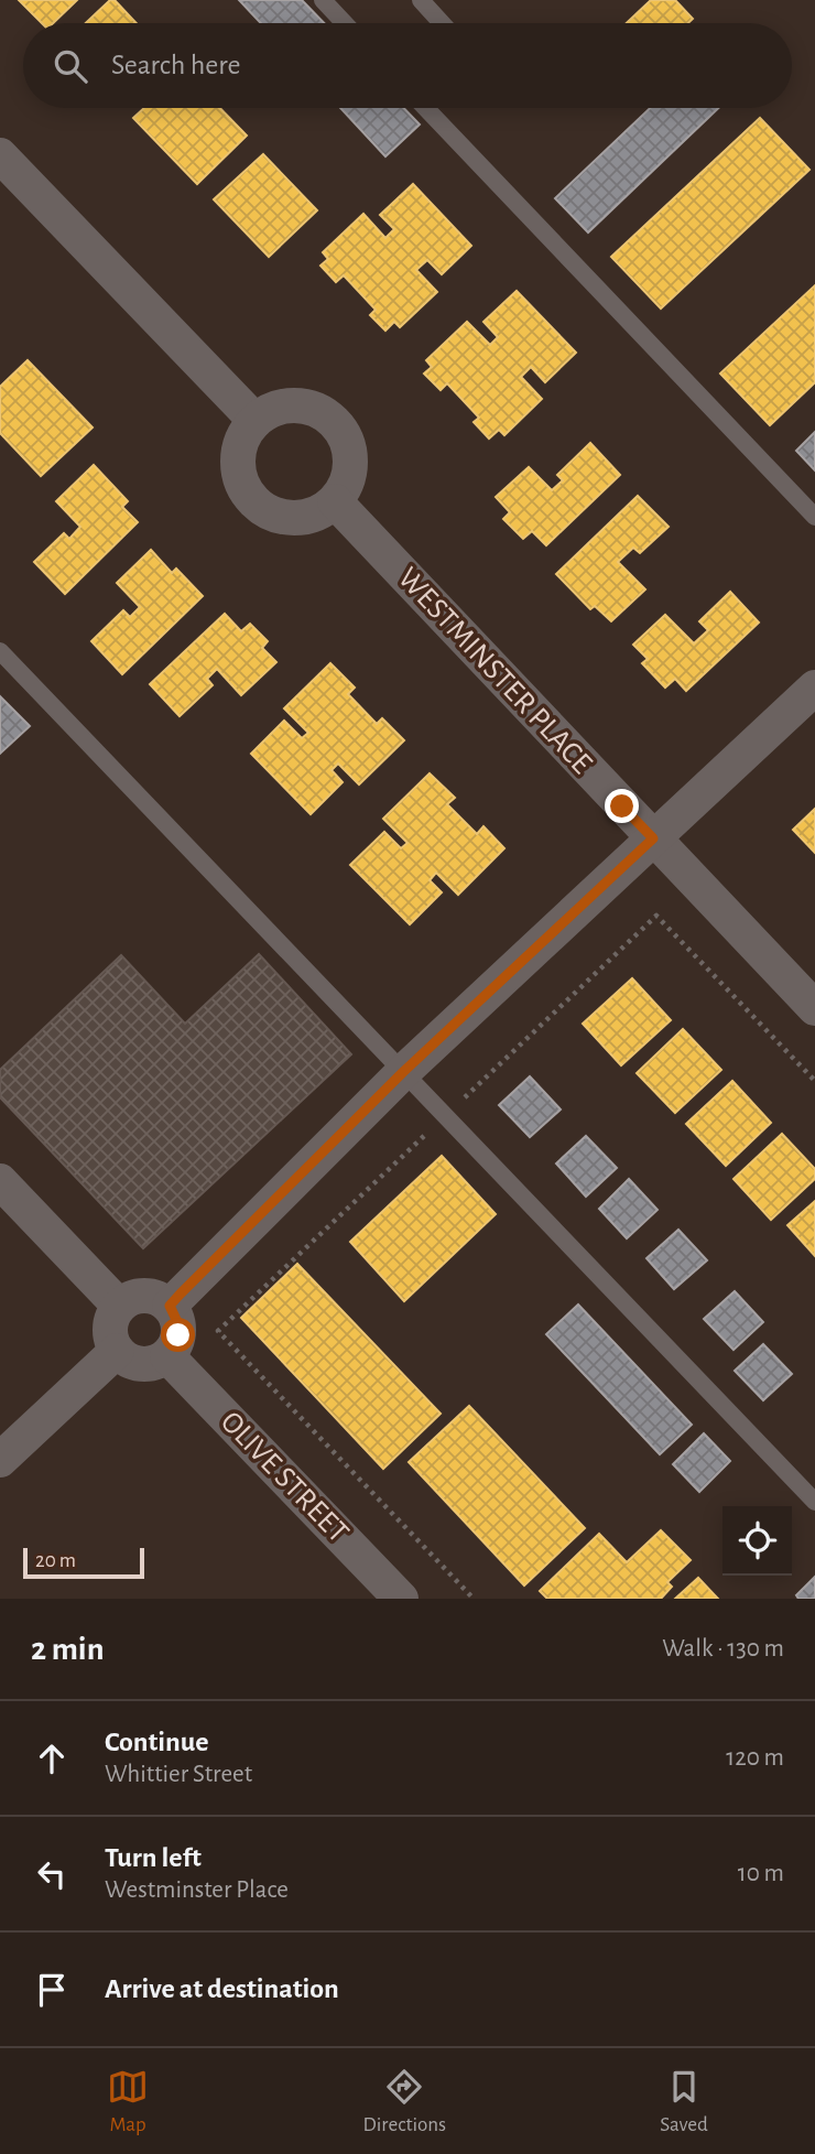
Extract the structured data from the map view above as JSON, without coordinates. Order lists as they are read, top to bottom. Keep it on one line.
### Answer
{"streets":{"street":["WESTMINSTER PLACE","OLIVE STREET"]},"scale_bar":"20 m","page":{"search":"Search here","scale":"20 m","heading":["2 min","Walk · 130 m"],"list":[["Continue","Whittier Street","120 m"],["Turn left","Westminster Place","10 m"],"Arrive at destination"],"nav":["Map","Directions","Saved"]}}
